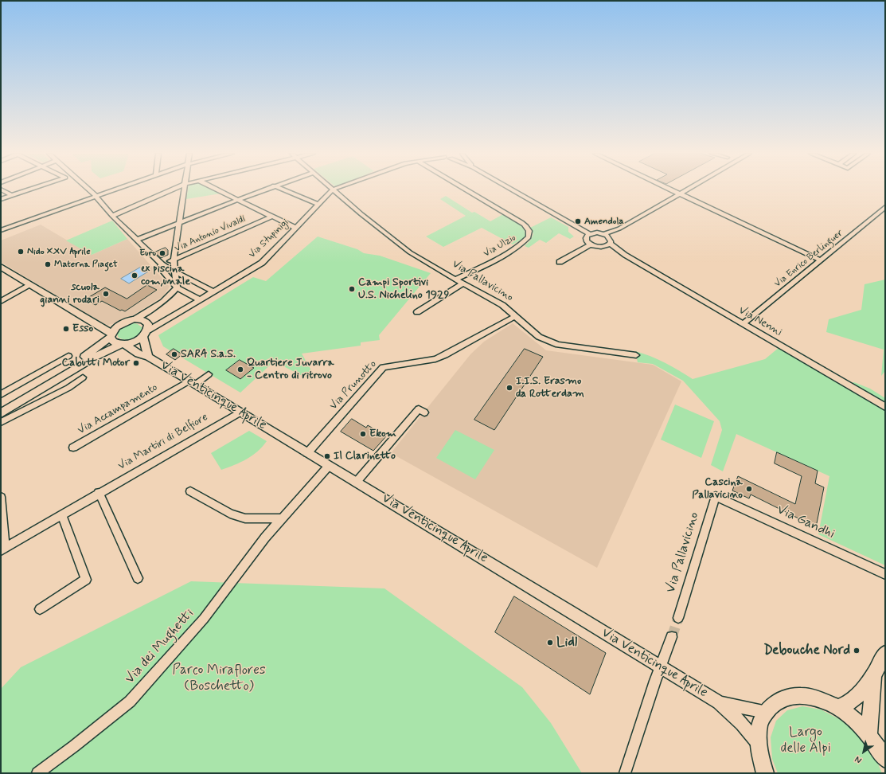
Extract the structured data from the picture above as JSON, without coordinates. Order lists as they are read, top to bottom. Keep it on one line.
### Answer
{"streets":{"street":["Via Antonio Vivaldi","Via Stupinigi","Via Ulzio","Via Enrico Berlinguer","Via Pallavicino","Via Nenni","Via Prunotto","Via Venticinque Aprile","Via Accampamento","Via Martiri di Belfiore","Via Gandhi","Via dei Mughetti"]},"crossings":[["Via Stupinigi","Via Pallavicino"],["Via Stupinigi","Via Venticinque Aprile"],["Via Ulzio","Via Pallavicino"],["Via Enrico Berlinguer","Via Nenni"],["Via Pallavicino","Via Prunotto"],["Via Pallavicino","Via Gandhi"],["Via Prunotto","Via Venticinque Aprile"],["Via Venticinque Aprile","Via Accampamento"],["Via Venticinque Aprile","Via Martiri di Belfiore"],["Via Venticinque Aprile","Via dei Mughetti"]],"parks":["Parco Miraflores (Boschetto)","Largo delle Alpi"],"places":["Amendola","Nido XXV Aprile","Euro","Materna Piaget","ex piscina com,unale","Campi Sportivi U.S. Nichelino 1929","scuola gianni rodari","Esso","SARA S.a.S.","Cabutti Motor","Quartiere Juvarra - Centro di ritrovo","I.I.S. Erasmo da Rotterdam","Ekom","Il Clarinetto","Cascina Pallavicino","Lidl","Debouche Nord"],"north":"bottom left"}
